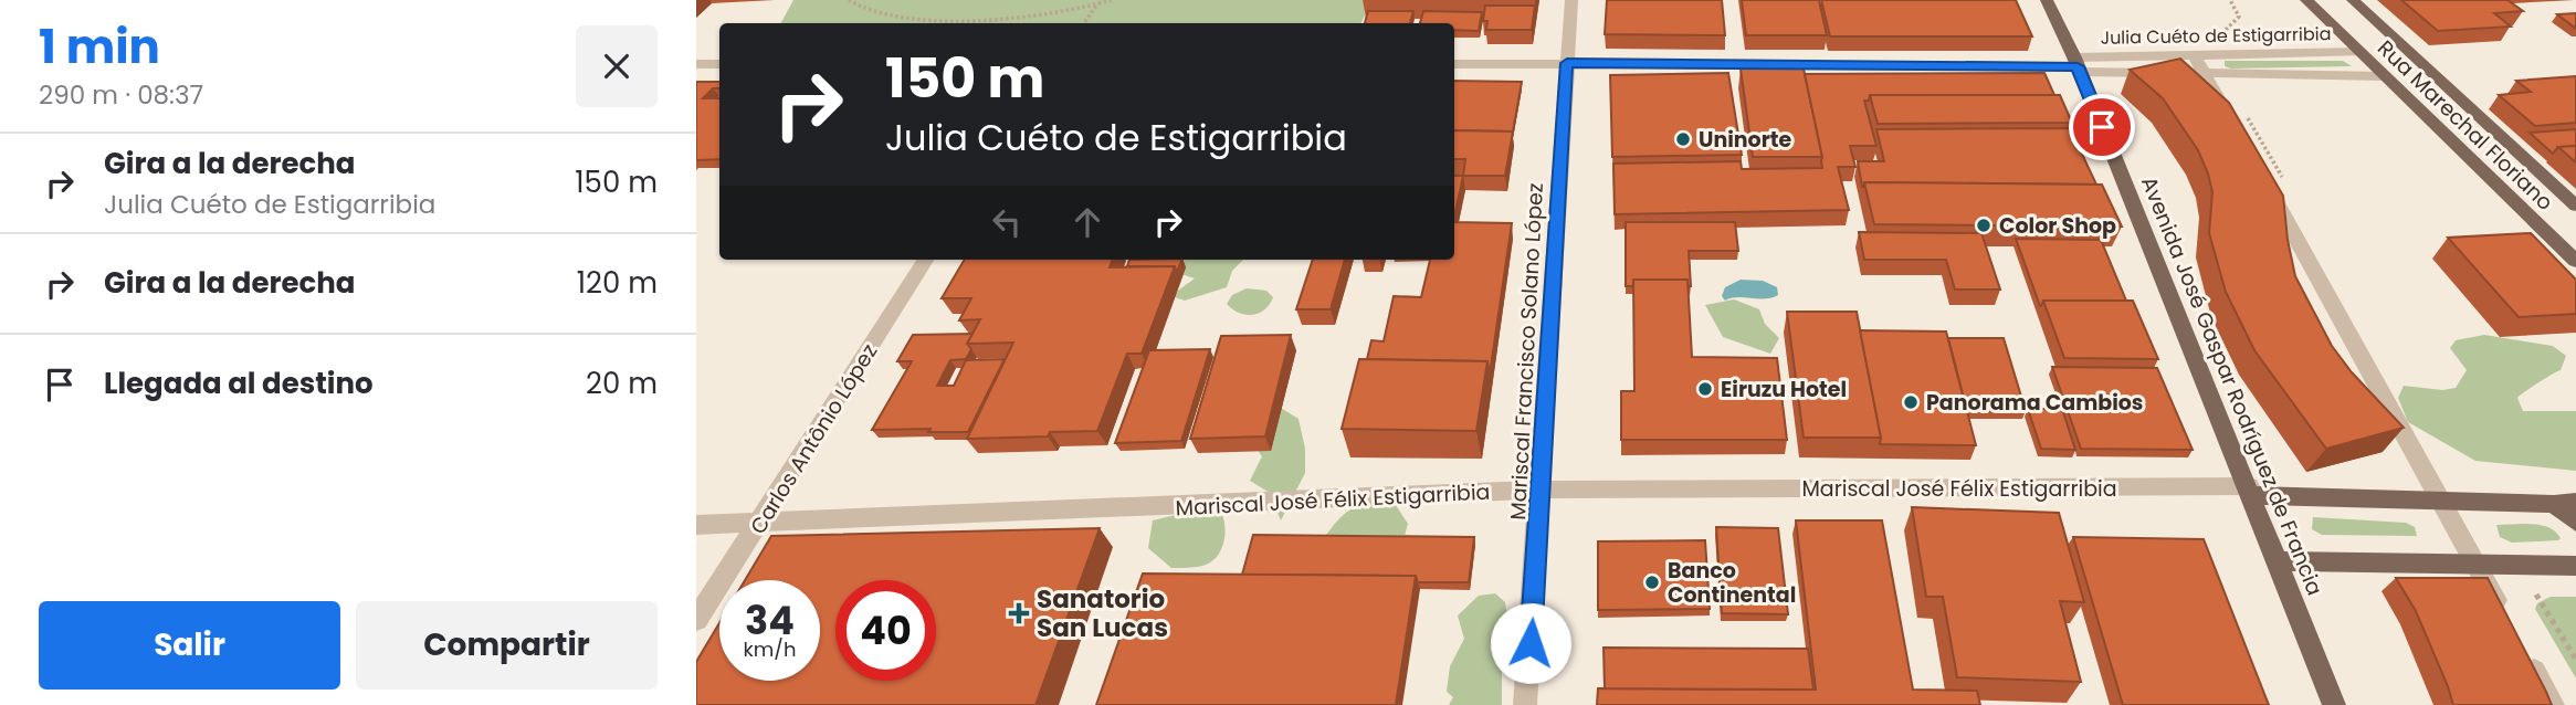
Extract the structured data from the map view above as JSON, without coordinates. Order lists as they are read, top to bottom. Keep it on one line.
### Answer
{"streets":{"main road":["Rua Marechal Floriano","Avenida José Gaspar Rodríguez de Francia"],"street":["Julia Cuéto de Estigarribia","Mariscal Francisco Solano López","Carlos Antônio López","Mariscal José Félix Estigarribia"]},"crossings":[["Julia Cuéto de Estigarribia","Rua Marechal Floriano"],["Julia Cuéto de Estigarribia","Mariscal Francisco Solano López"],["Julia Cuéto de Estigarribia","Avenida José Gaspar Rodríguez de Francia"],["Mariscal Francisco Solano López","Mariscal José Félix Estigarribia"],["Avenida José Gaspar Rodríguez de Francia","Mariscal José Félix Estigarribia"],["Carlos Antônio López","Mariscal José Félix Estigarribia"]],"places":{"other":["Uninorte","Color Shop","Eiruzu Hotel","Panorama Cambios","Banco Continental"],"health":["Sanatorio San Lucas"]},"page":{"heading":["1 min","290 m · 08:37"],"turn":["150 m","Julia Cuéto de Estigarribia"],"list":[{"name":"Gira a la derecha","note":"Julia Cuéto de Estigarribia","value":"150 m"},{"name":"Gira a la derecha","value":"120 m"},{"name":"Llegada al destino","value":"20 m"}],"speed":"34 km/h","limit":"40","buttons":["Salir","Compartir"]}}
